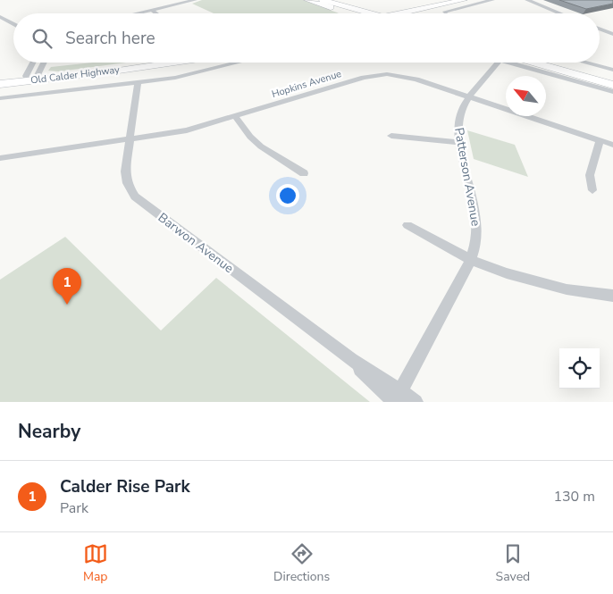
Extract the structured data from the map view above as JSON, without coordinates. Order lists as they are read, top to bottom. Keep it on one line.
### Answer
{"streets":{"main road":["Old Calder Highway"],"street":["Hopkins Avenue","Patterson Avenue","Barwon Avenue"]},"crossings":[["Hopkins Avenue","Patterson Avenue"],["Hopkins Avenue","Barwon Avenue"],["Patterson Avenue","Barwon Avenue"]],"north":"top left","page":{"search":"Search here","pins":"1","heading":"Nearby","list":[{"mark":"1","name":"Calder Rise Park","note":"Park","value":"130 m"}],"nav":["Map","Directions","Saved"]}}
